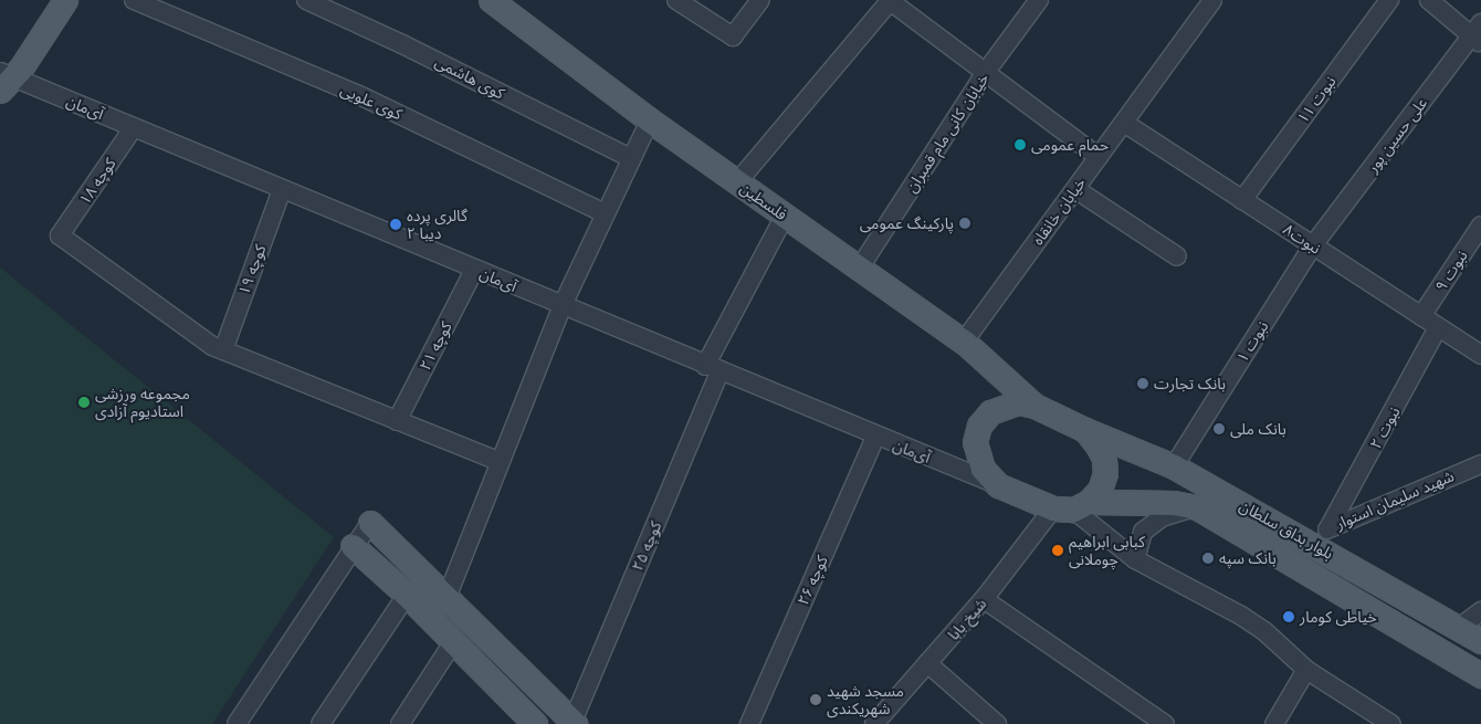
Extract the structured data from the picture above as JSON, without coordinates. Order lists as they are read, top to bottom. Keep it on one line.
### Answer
{"streets":{"main road":["فلسطین","بلوار بداق سلطان"],"street":["کوی هاشمی","نبوت ۱۱","کوی علویی","آی‌مان","خیابان کانی مام قمبران","علی حسین پور","کوچه ۱۸","خیابان خانقاه","نبوت۸","کوچه ۱۹","نبوت ۹","نبوت ۱","کوچه ۲۱","نبوت ۲","شهید سلیمان استوار","کوچه ۲۵","کوچه ۲۶","شیخ بابا"]},"crossings":[["نبوت ۱۱","نبوت۸"],["آی‌مان","کوچه ۱۸"],["آی‌مان","فلسطین"],["آی‌مان","کوچه ۱۹"],["آی‌مان","کوچه ۲۱"],["آی‌مان","بلوار بداق سلطان"],["آی‌مان","کوچه ۲۵"],["آی‌مان","کوچه ۲۶"],["آی‌مان","شیخ بابا"],["خیابان کانی مام قمبران","فلسطین"],["علی حسین پور","نبوت۸"],["علی حسین پور","نبوت ۱"],["کوچه ۱۸","کوچه ۱۹"],["فلسطین","خیابان خانقاه"],["فلسطین","بلوار بداق سلطان"],["فلسطین","کوچه ۲۵"],["فلسطین","شیخ بابا"],["خیابان خانقاه","نبوت۸"],["نبوت۸","نبوت ۹"],["نبوت۸","نبوت ۱"],["نبوت۸","نبوت ۲"],["نبوت ۱","بلوار بداق سلطان"],["نبوت ۲","شهید سلیمان استوار"],["نبوت ۲","بلوار بداق سلطان"],["شهید سلیمان استوار","بلوار بداق سلطان"],["بلوار بداق سلطان","شیخ بابا"]],"places":["حمام عمومی","پارکینگ عمومی","گالری پرده دیبا ۲","بانک تجارت","مجموعه ورزشی استادیوم آزادی","بانک ملی","کبابی ابراهیم چوملانی","بانک سپه","خیاطی کومار","مسجد شهید شهریکندی"]}
